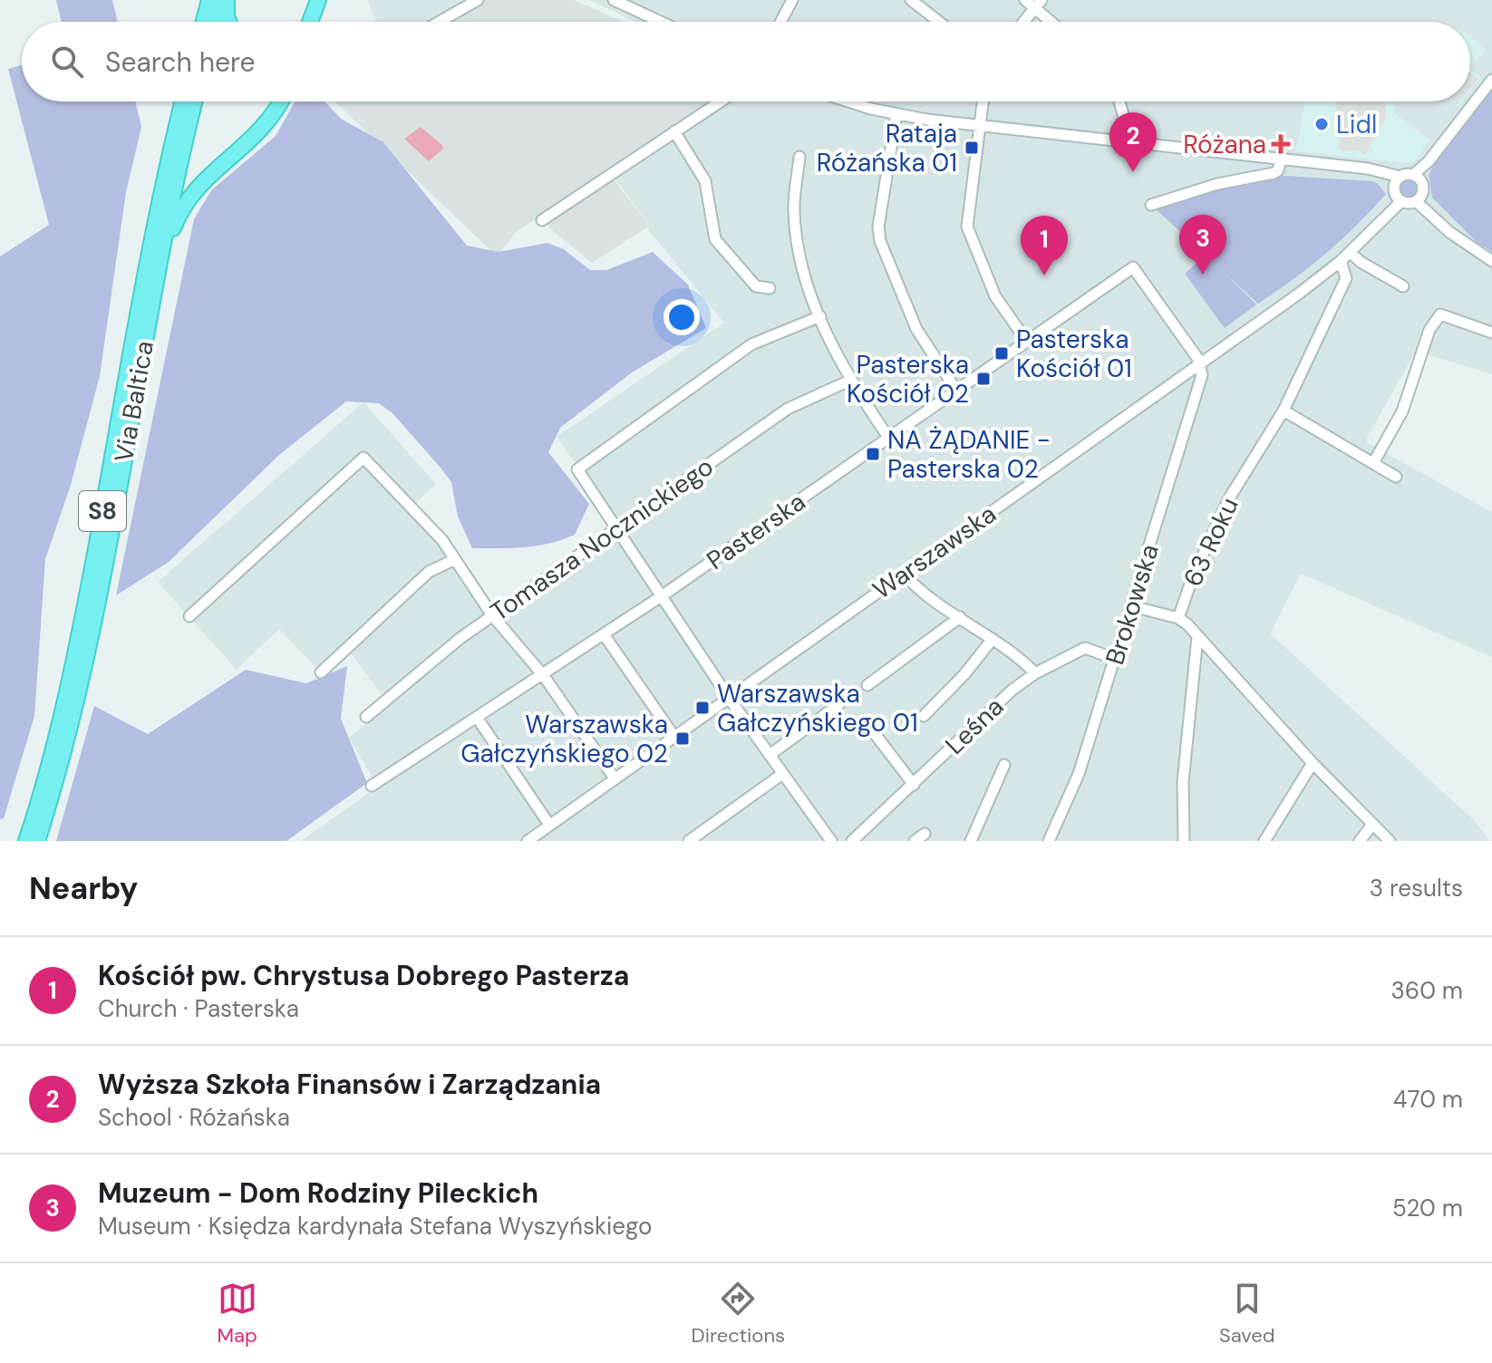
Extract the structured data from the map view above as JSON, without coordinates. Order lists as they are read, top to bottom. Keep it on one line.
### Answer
{"streets":{"highway":["Via Baltica","S8"],"street":["Pasterska","Tomasza Nocznickiego","63 Roku","Warszawska","Brokowska","Leśna"]},"crossings":[["Pasterska","Warszawska"],["Pasterska","Brokowska"],["63 Roku","Warszawska"],["Warszawska","Brokowska"],["Brokowska","Leśna"]],"places":{"other":["Lidl"],"health":["Różana"],"transit":["Rataja Różańska 01","Pasterska Kościół 01","Pasterska Kościół 02","NA ŻĄDANIE - Pasterska 02","Warszawska Gałczyńskiego 01","Warszawska Gałczyńskiego 02"]},"page":{"search":"Search here","pins":["2","3","1"],"heading":["Nearby","3 results"],"list":[{"mark":"1","name":"Kościół pw. Chrystusa Dobrego Pasterza","note":"Church · Pasterska","value":"360 m"},{"mark":"2","name":"Wyższa Szkoła Finansów i Zarządzania","note":"School · Różańska","value":"470 m"},{"mark":"3","name":"Muzeum - Dom Rodziny Pileckich","note":"Museum · Księdza kardynała Stefana Wyszyńskiego","value":"520 m"}],"nav":["Map","Directions","Saved"]}}
